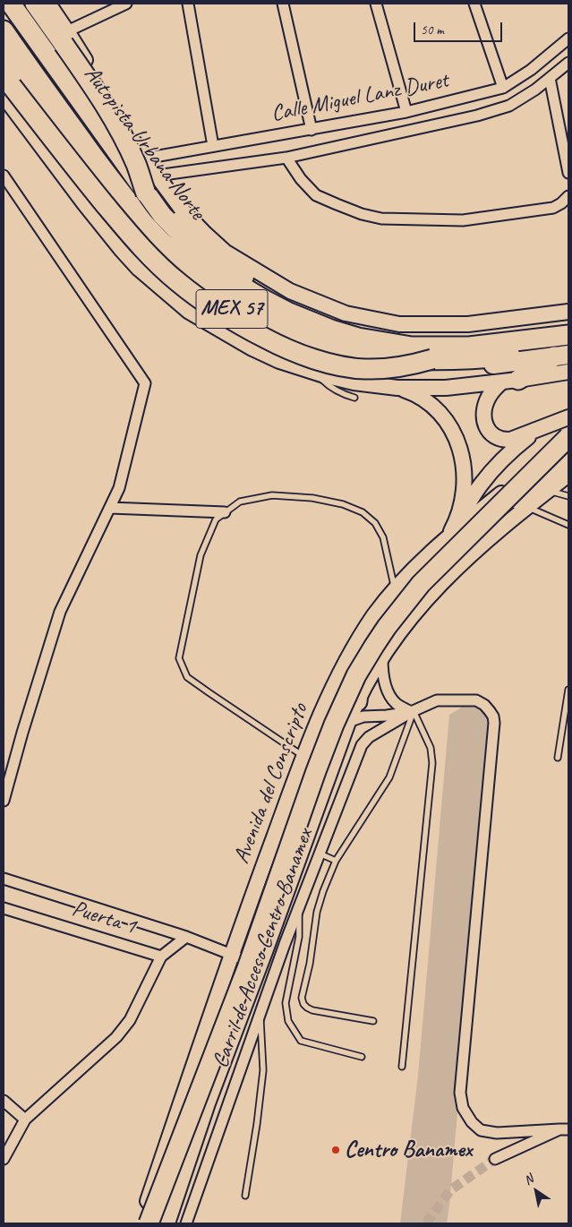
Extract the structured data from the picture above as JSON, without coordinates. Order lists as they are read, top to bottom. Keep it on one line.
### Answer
{"streets":{"highway":["Autopista Urbana Norte","MEX 57"],"main road":["Avenida del Conscripto"],"street":["Calle Miguel Lanz Duret","Puerta 1","Carril de Acceso Centro Banamex"]},"crossings":[["Autopista Urbana Norte","MEX 57"],["Avenida del Conscripto","Puerta 1"],["Puerta 1","Carril de Acceso Centro Banamex"]],"places":["Centro Banamex"],"scale_bar":"50 m","north":"top left"}
